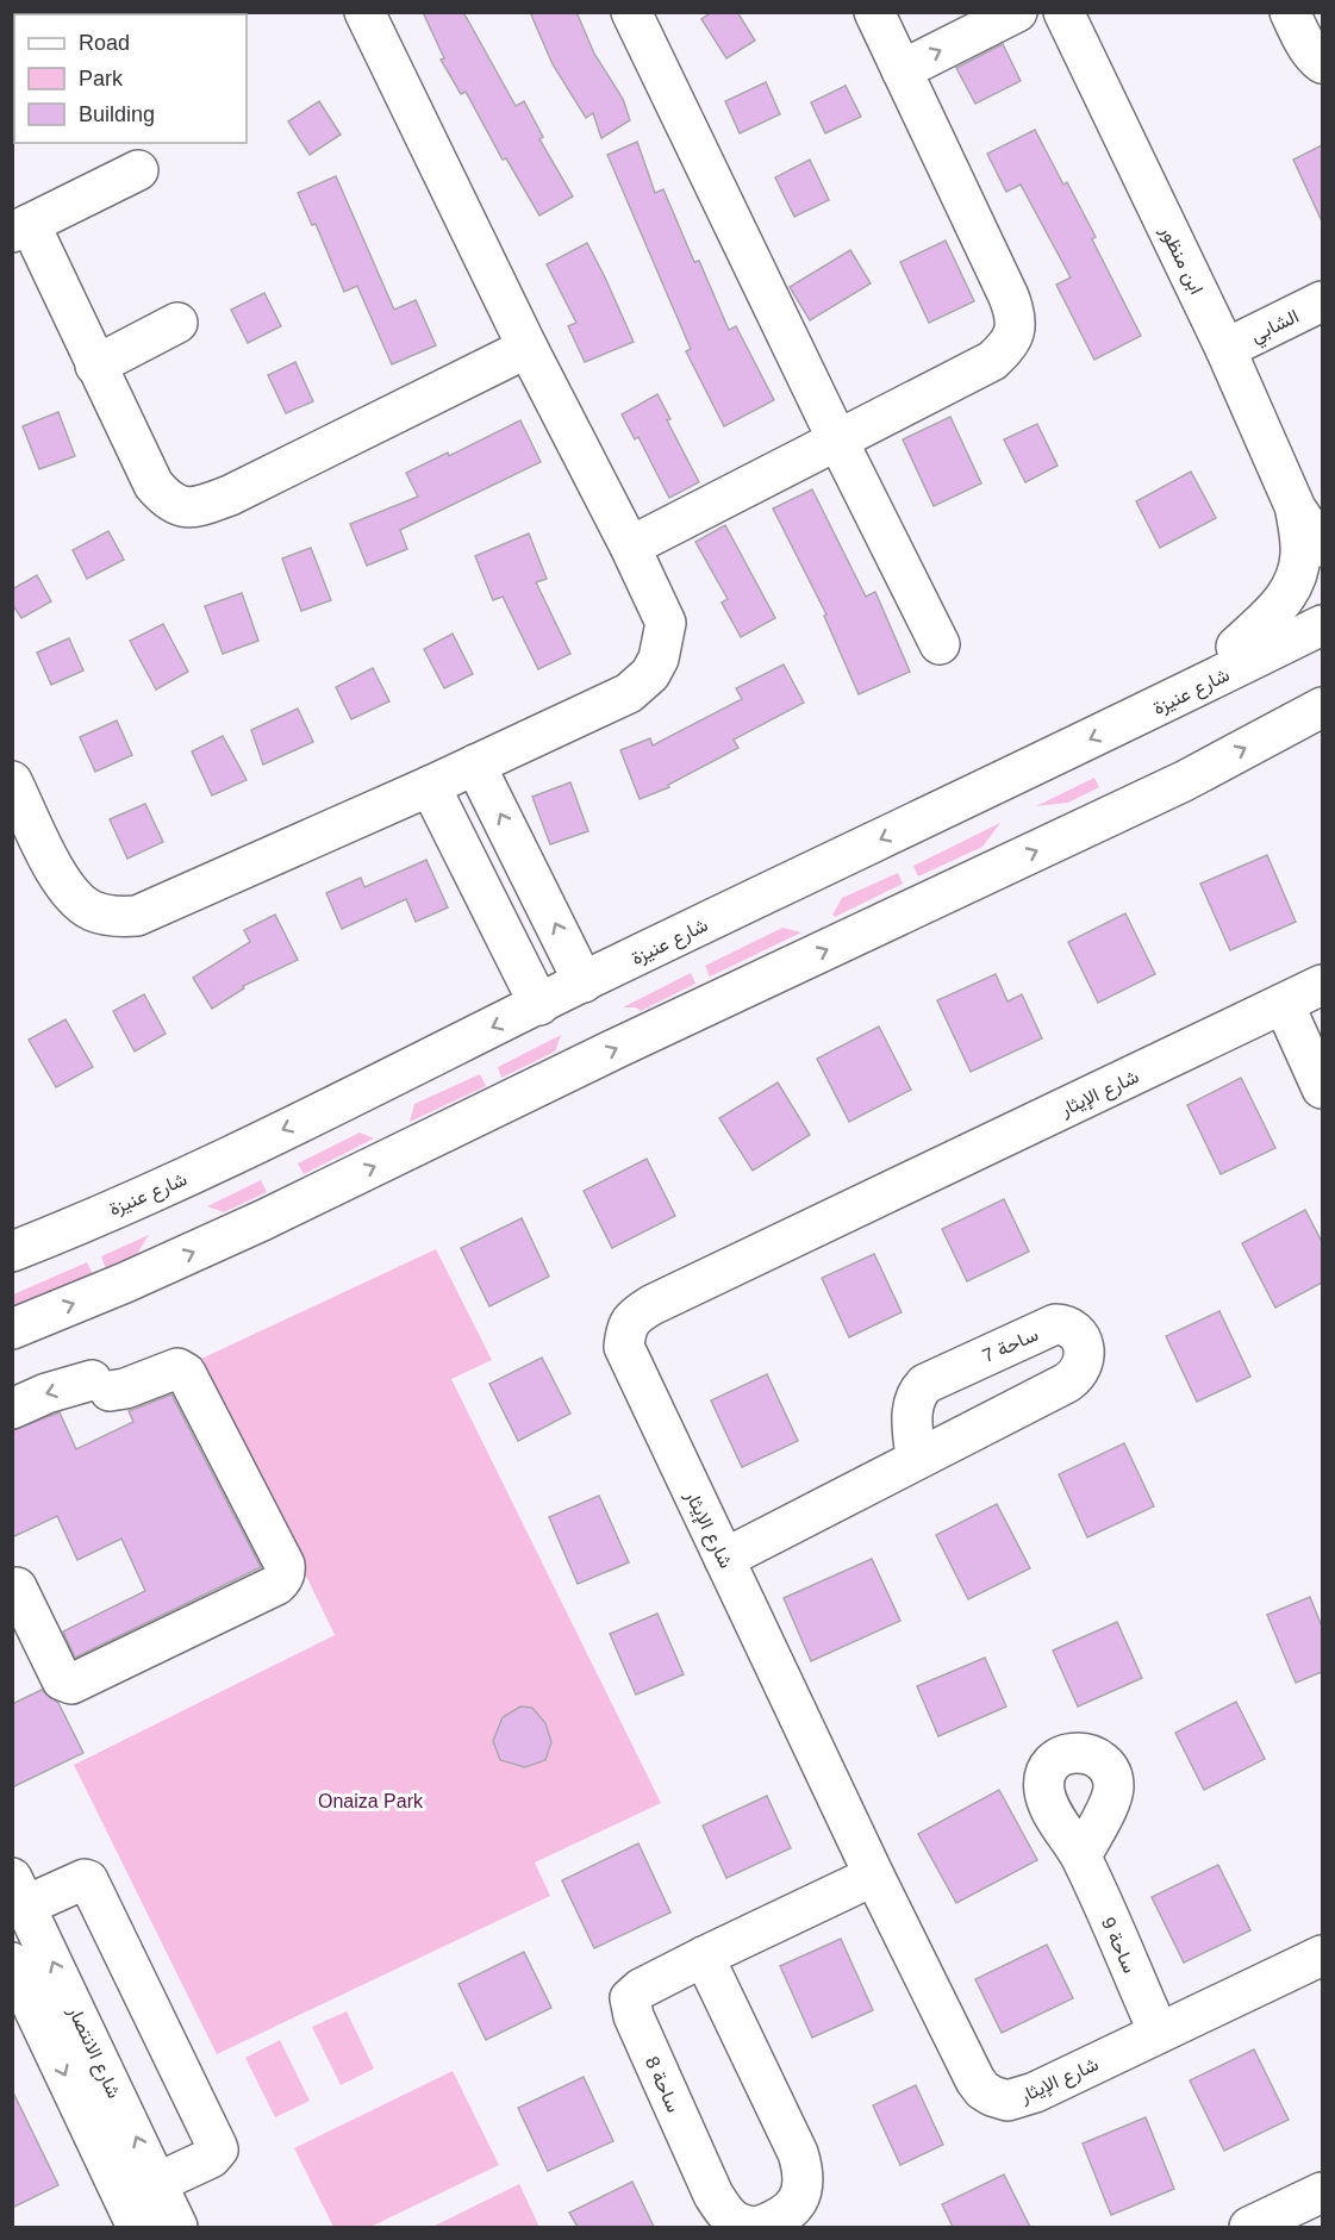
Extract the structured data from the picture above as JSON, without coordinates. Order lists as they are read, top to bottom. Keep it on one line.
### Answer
{"streets":{"main road":["ابن منظور","الشابي","شارع عنيزة","شارع الإيثار","ساحة 9","شارع الانتصار","ساحة 8"]},"crossings":[["ابن منظور","الشابي"],["شارع الإيثار","ساحة 9"],["شارع الإيثار","ساحة 8"]],"parks":["Onaiza Park"],"legend":["Road","Park","Building"]}
